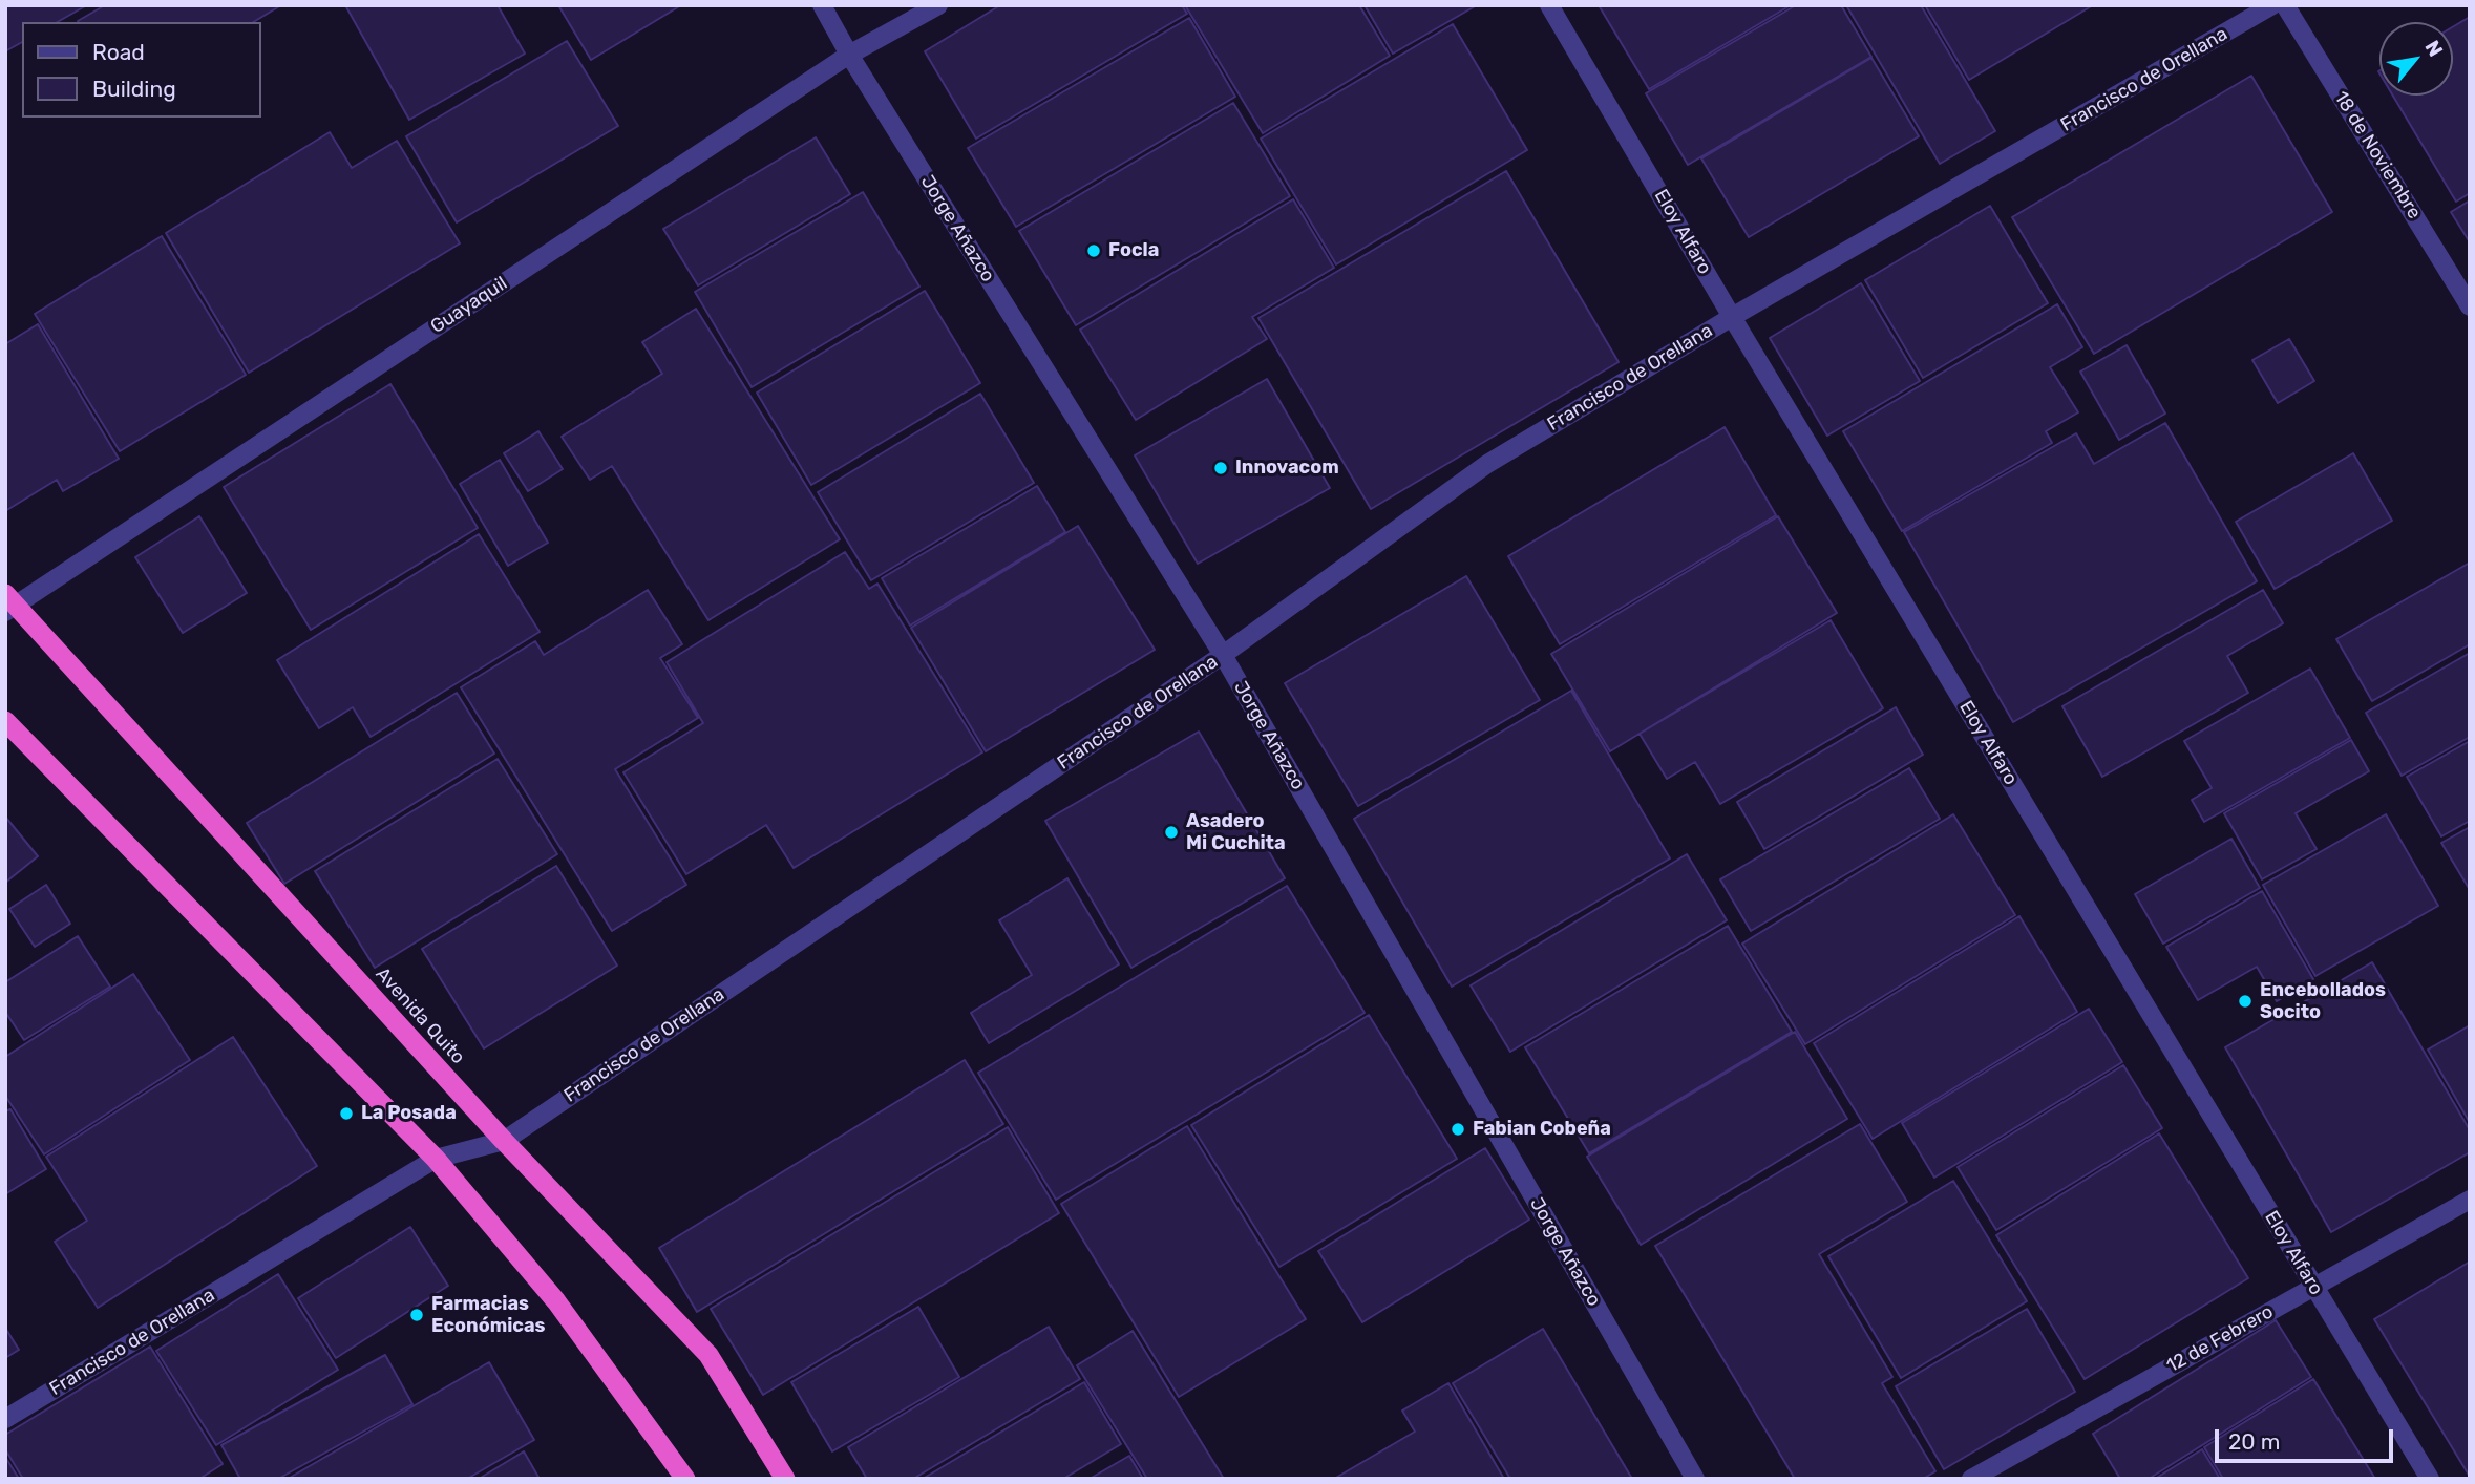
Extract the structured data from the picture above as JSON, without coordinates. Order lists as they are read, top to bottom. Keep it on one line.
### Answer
{"streets":{"highway":["Avenida Quito"],"street":["Francisco de Orellana","18 de Noviembre","Jorge Añazco","Eloy Alfaro","Guayaquil","12 de Febrero"]},"crossings":[["Francisco de Orellana","Jorge Añazco"],["Francisco de Orellana","Eloy Alfaro"],["Francisco de Orellana","Avenida Quito"],["Jorge Añazco","Guayaquil"],["Eloy Alfaro","12 de Febrero"],["Guayaquil","Avenida Quito"]],"places":["Focla","Innovacom","Asadero Mi Cuchita","Encebollados Socito","La Posada","Fabian Cobeña","Farmacias Económicas"],"legend":["Road","Building"],"scale_bar":"20 m","north":"top right"}
